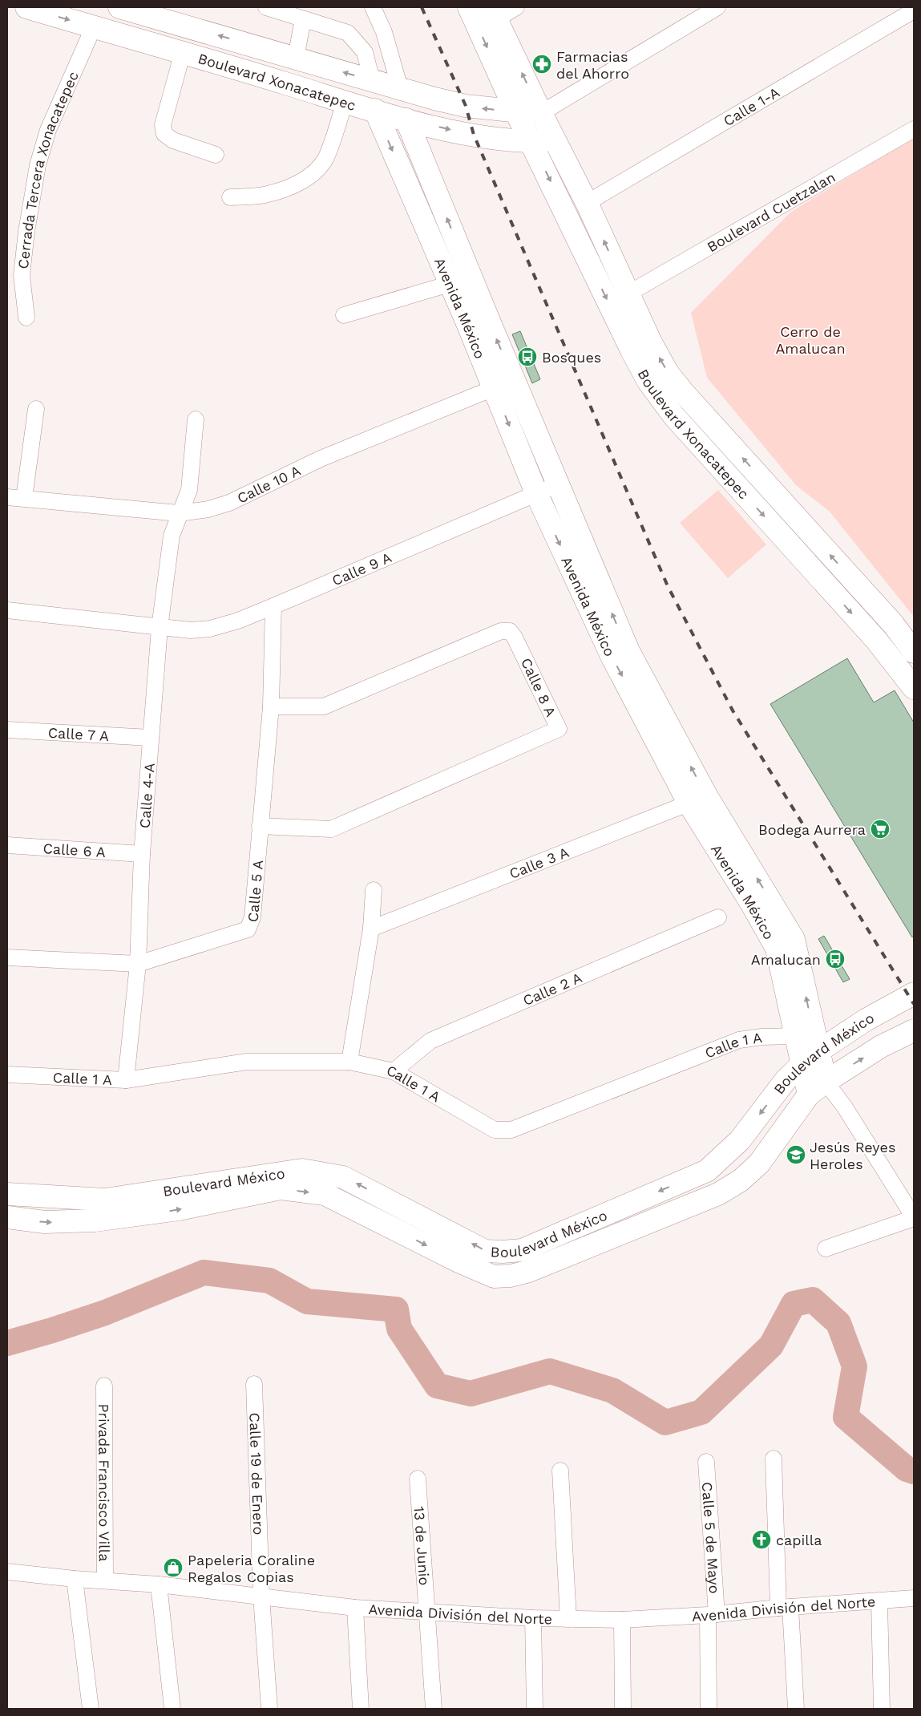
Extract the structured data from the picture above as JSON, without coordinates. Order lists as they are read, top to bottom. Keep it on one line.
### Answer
{"streets":{"street":["Boulevard Xonacatepec","Calle 1-A","Cerrada Tercera Xonacatepec","Boulevard Cuetzalan","Avenida México","Calle 10 A","Calle 9 A","Calle 8 A","Calle 7 A","Calle 4-A","Calle 6 A","Calle 3 A","Calle 5 A","Calle 2 A","Calle 1 A","Boulevard México","Calle 19 de Enero","Privada Francisco Villa","Calle 5 de Mayo","13 de Junio","Avenida División del Norte"]},"crossings":[["Boulevard Xonacatepec","Calle 1-A"],["Boulevard Xonacatepec","Cerrada Tercera Xonacatepec"],["Boulevard Xonacatepec","Boulevard Cuetzalan"],["Boulevard Xonacatepec","Avenida México"],["Avenida México","Calle 10 A"],["Avenida México","Calle 9 A"],["Avenida México","Calle 3 A"],["Avenida México","Calle 1 A"],["Avenida México","Boulevard México"],["Calle 10 A","Calle 4-A"],["Calle 9 A","Calle 4-A"],["Calle 9 A","Calle 5 A"],["Calle 8 A","Calle 5 A"],["Calle 7 A","Calle 4-A"],["Calle 4-A","Calle 6 A"],["Calle 4-A","Calle 5 A"],["Calle 4-A","Calle 1 A"],["Calle 2 A","Calle 1 A"],["Calle 1 A","Boulevard México"],["Calle 19 de Enero","Avenida División del Norte"],["Privada Francisco Villa","Avenida División del Norte"],["Calle 5 de Mayo","Avenida División del Norte"],["13 de Junio","Avenida División del Norte"]],"parks":["Cerro de Amalucan"],"places":{"pharmacy":["Farmacias del Ahorro"],"bus stop":["Bosques","Amalucan"],"supermarket":["Bodega Aurrera"],"school or university":["Jesús Reyes Heroles"],"church":["capilla"],"shop":["Papeleria Coraline Regalos Copias"]}}
